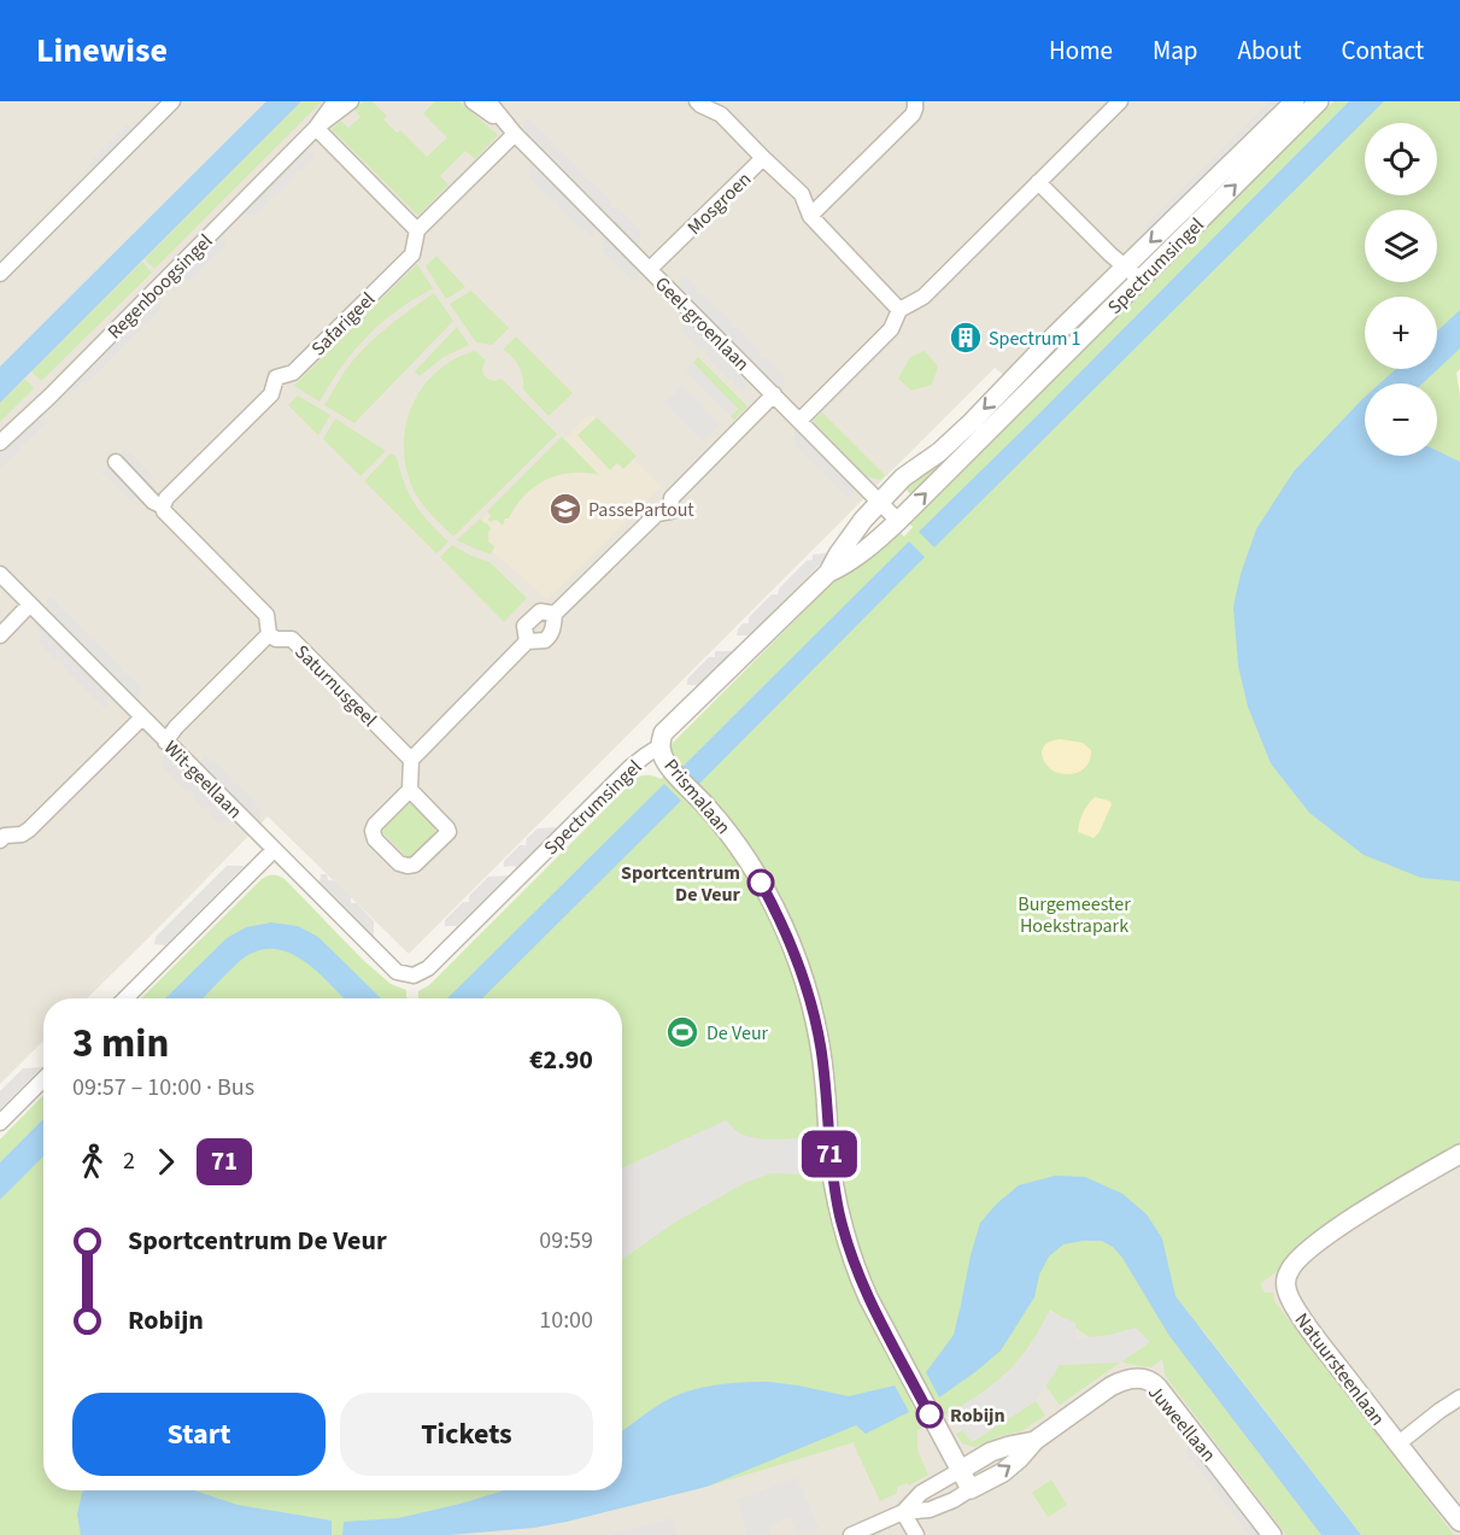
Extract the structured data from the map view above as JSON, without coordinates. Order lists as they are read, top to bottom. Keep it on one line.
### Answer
{"streets":{"street":["Mosgroen","Spectrumsingel","Regenboogsingel","Safarigeel","Geel-groenlaan","Saturnusgeel","Wit-geellaan","Prismalaan","Natuursteenlaan","Juweellaan"]},"crossings":[["Mosgroen","Geel-groenlaan"],["Spectrumsingel","Geel-groenlaan"],["Spectrumsingel","Wit-geellaan"],["Spectrumsingel","Prismalaan"],["Safarigeel","Geel-groenlaan"],["Prismalaan","Juweellaan"]],"parks":["Burgemeester Hoekstrapark"],"places":{"building":["Spectrum 1"],"school or university":["PassePartout"],"other":["Sportcentrum De Veur","Robijn"],"sports":["De Veur"]},"lines":["bus line 71"],"page":{"header":"Linewise","nav":["Home","Map","About","Contact"],"on_map":"71","map_buttons":["+","−"],"heading":["3 min","09:57 – 10:00 · Bus","€2.90"],"legs":["2","71"],"list":[{"name":"Sportcentrum De Veur","value":"09:59"},{"name":"Robijn","value":"10:00"}],"buttons":["Start","Tickets"]}}
